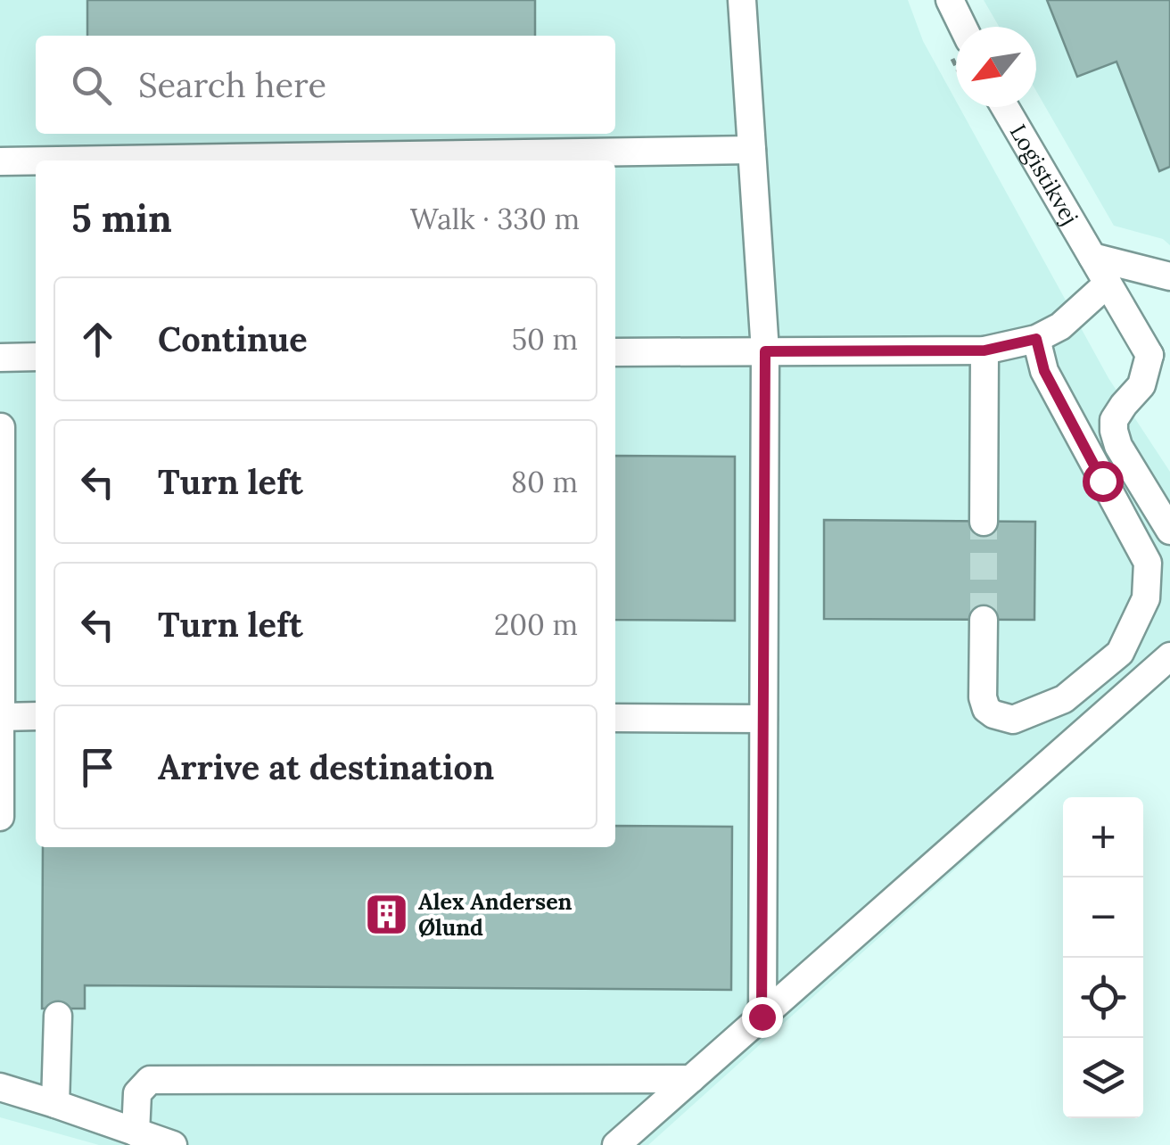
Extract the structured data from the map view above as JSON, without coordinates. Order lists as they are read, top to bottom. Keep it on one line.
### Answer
{"streets":{"street":["Logistikvej"]},"places":{"building":["Alex Andersen Ølund"]},"north":"bottom left","page":{"search":"Search here","heading":["5 min","Walk · 330 m"],"list":[["Continue","50 m"],["Turn left","80 m"],["Turn left","200 m"],"Arrive at destination"],"map_buttons":["+","−"]}}
